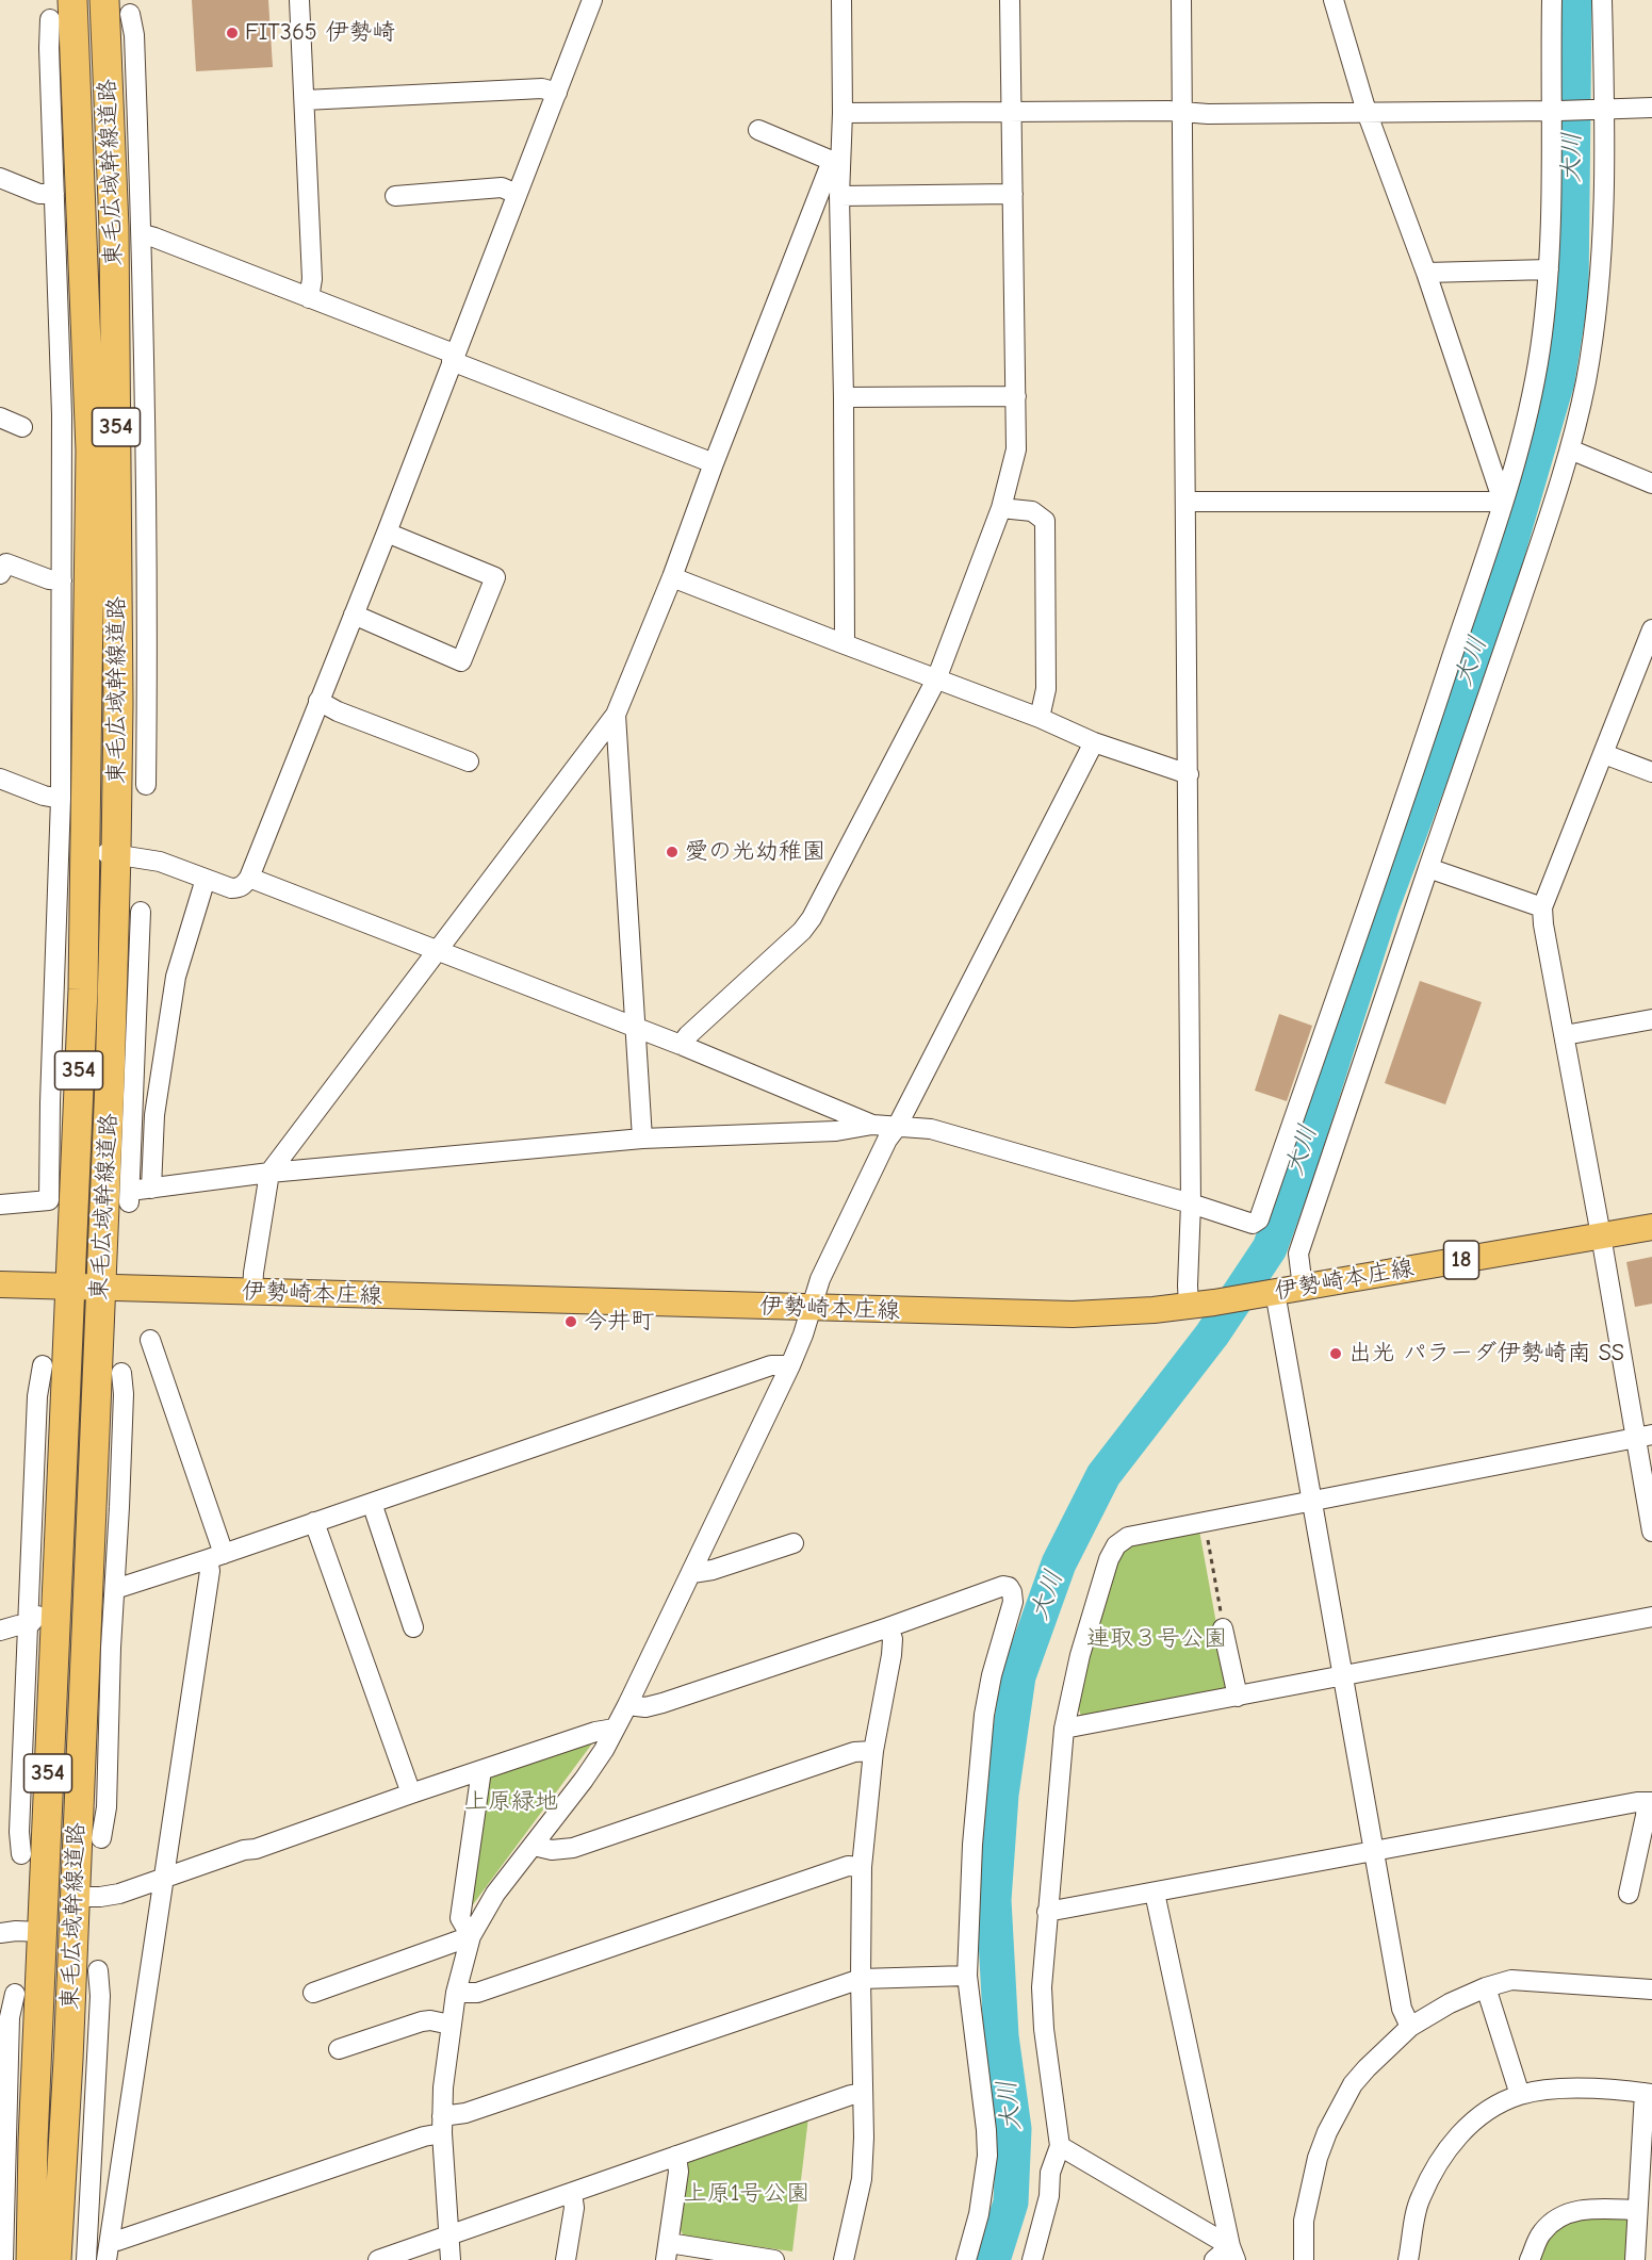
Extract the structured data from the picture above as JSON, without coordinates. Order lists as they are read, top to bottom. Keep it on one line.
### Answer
{"streets":{"highway":["東毛広域幹線道路","354"],"main road":["18","伊勢崎本庄線"]},"crossings":[["東毛広域幹線道路","伊勢崎本庄線"]],"water":["大川"],"parks":["連取３号公園","上原緑地","上原1号公園"],"places":["FIT365 伊勢崎","愛の光幼稚園","今井町","出光 パラーダ伊勢崎南 SS"]}
